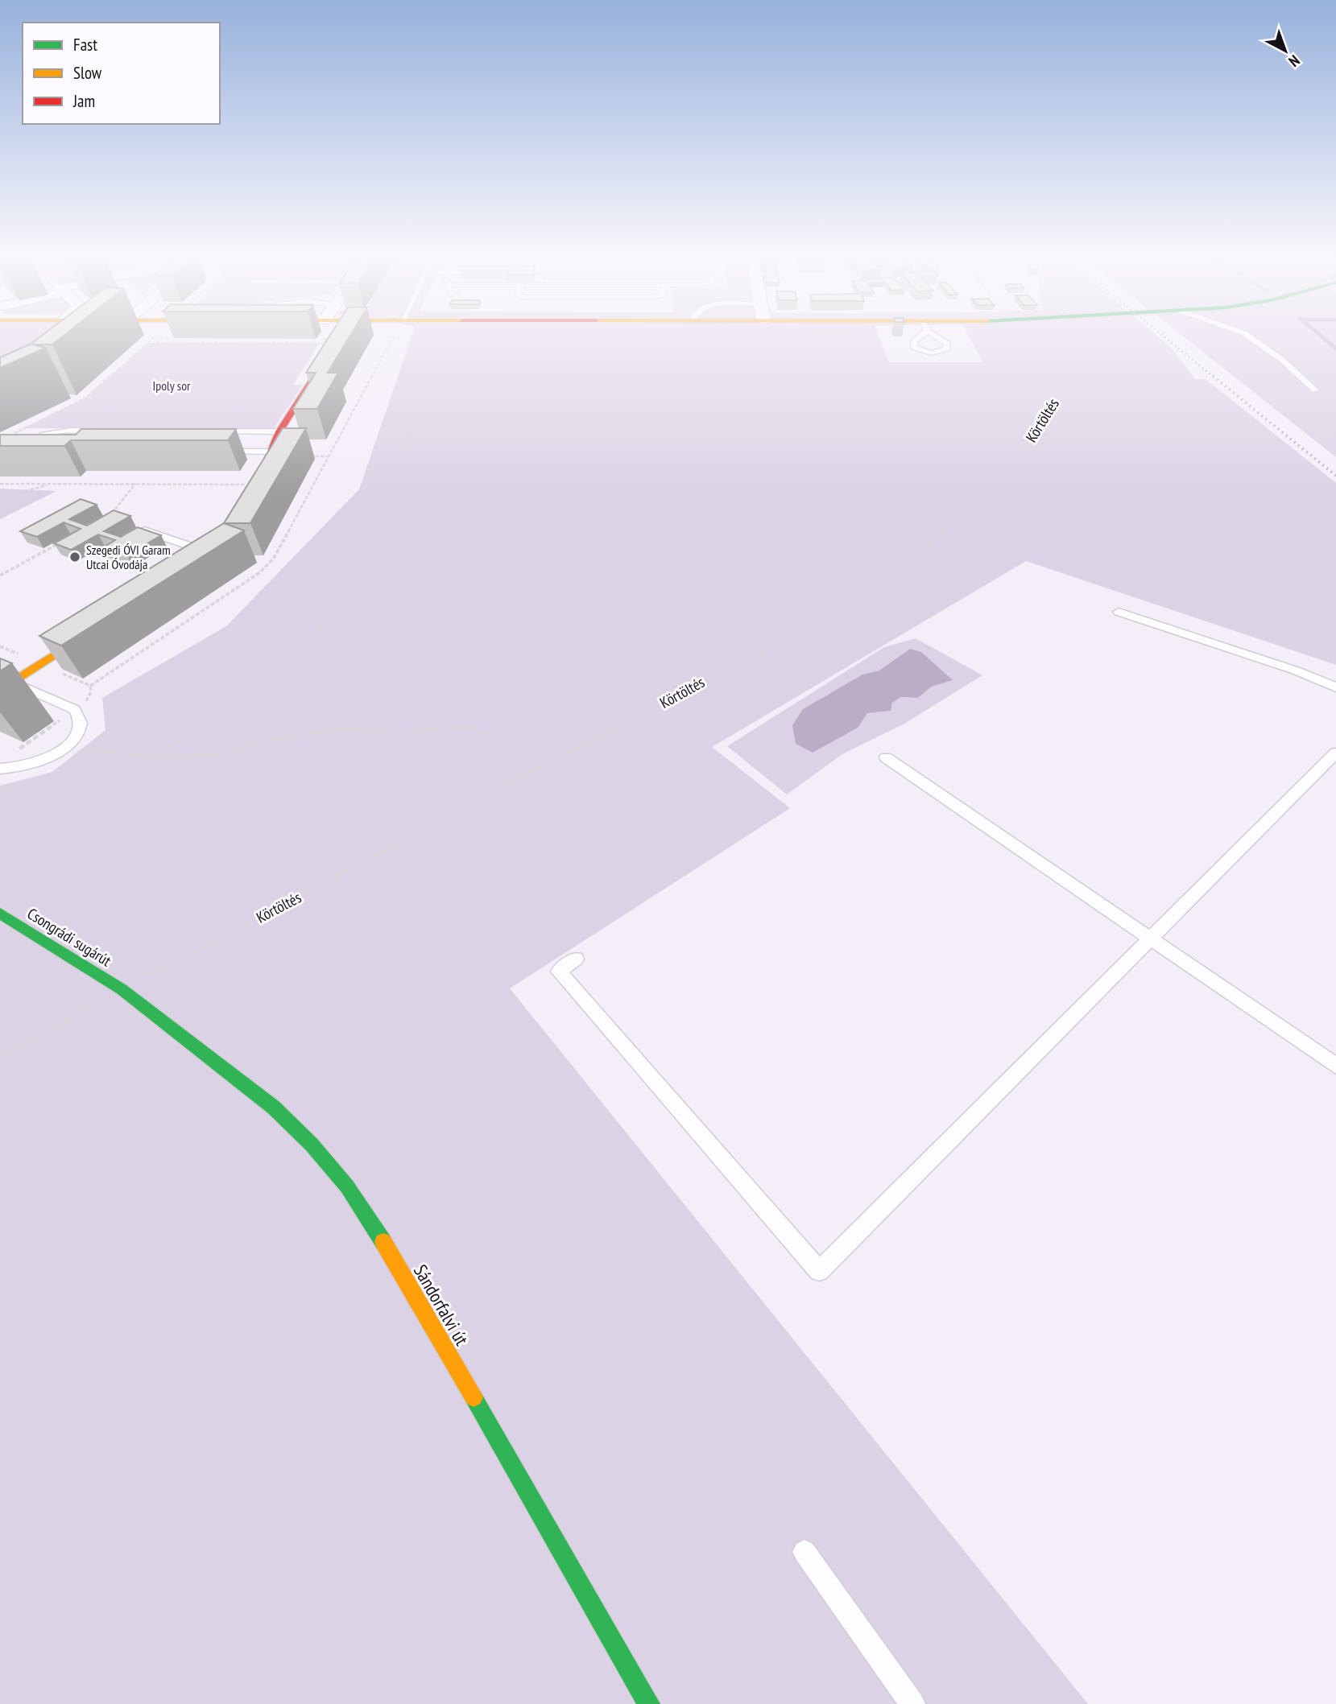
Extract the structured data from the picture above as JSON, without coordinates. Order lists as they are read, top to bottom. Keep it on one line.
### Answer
{"streets":{"street":["Csongrádi sugárút","Sándorfalvi út"],"path":["Körtöltés"]},"crossings":[["Körtöltés","Csongrádi sugárút"],["Körtöltés","Sándorfalvi út"],["Csongrádi sugárút","Sándorfalvi út"]],"parks":["Ipoly sor"],"places":["Szegedi ÓVI Garam Utcai Óvodája"],"legend":["Fast","Slow","Jam"],"north":"bottom right"}
